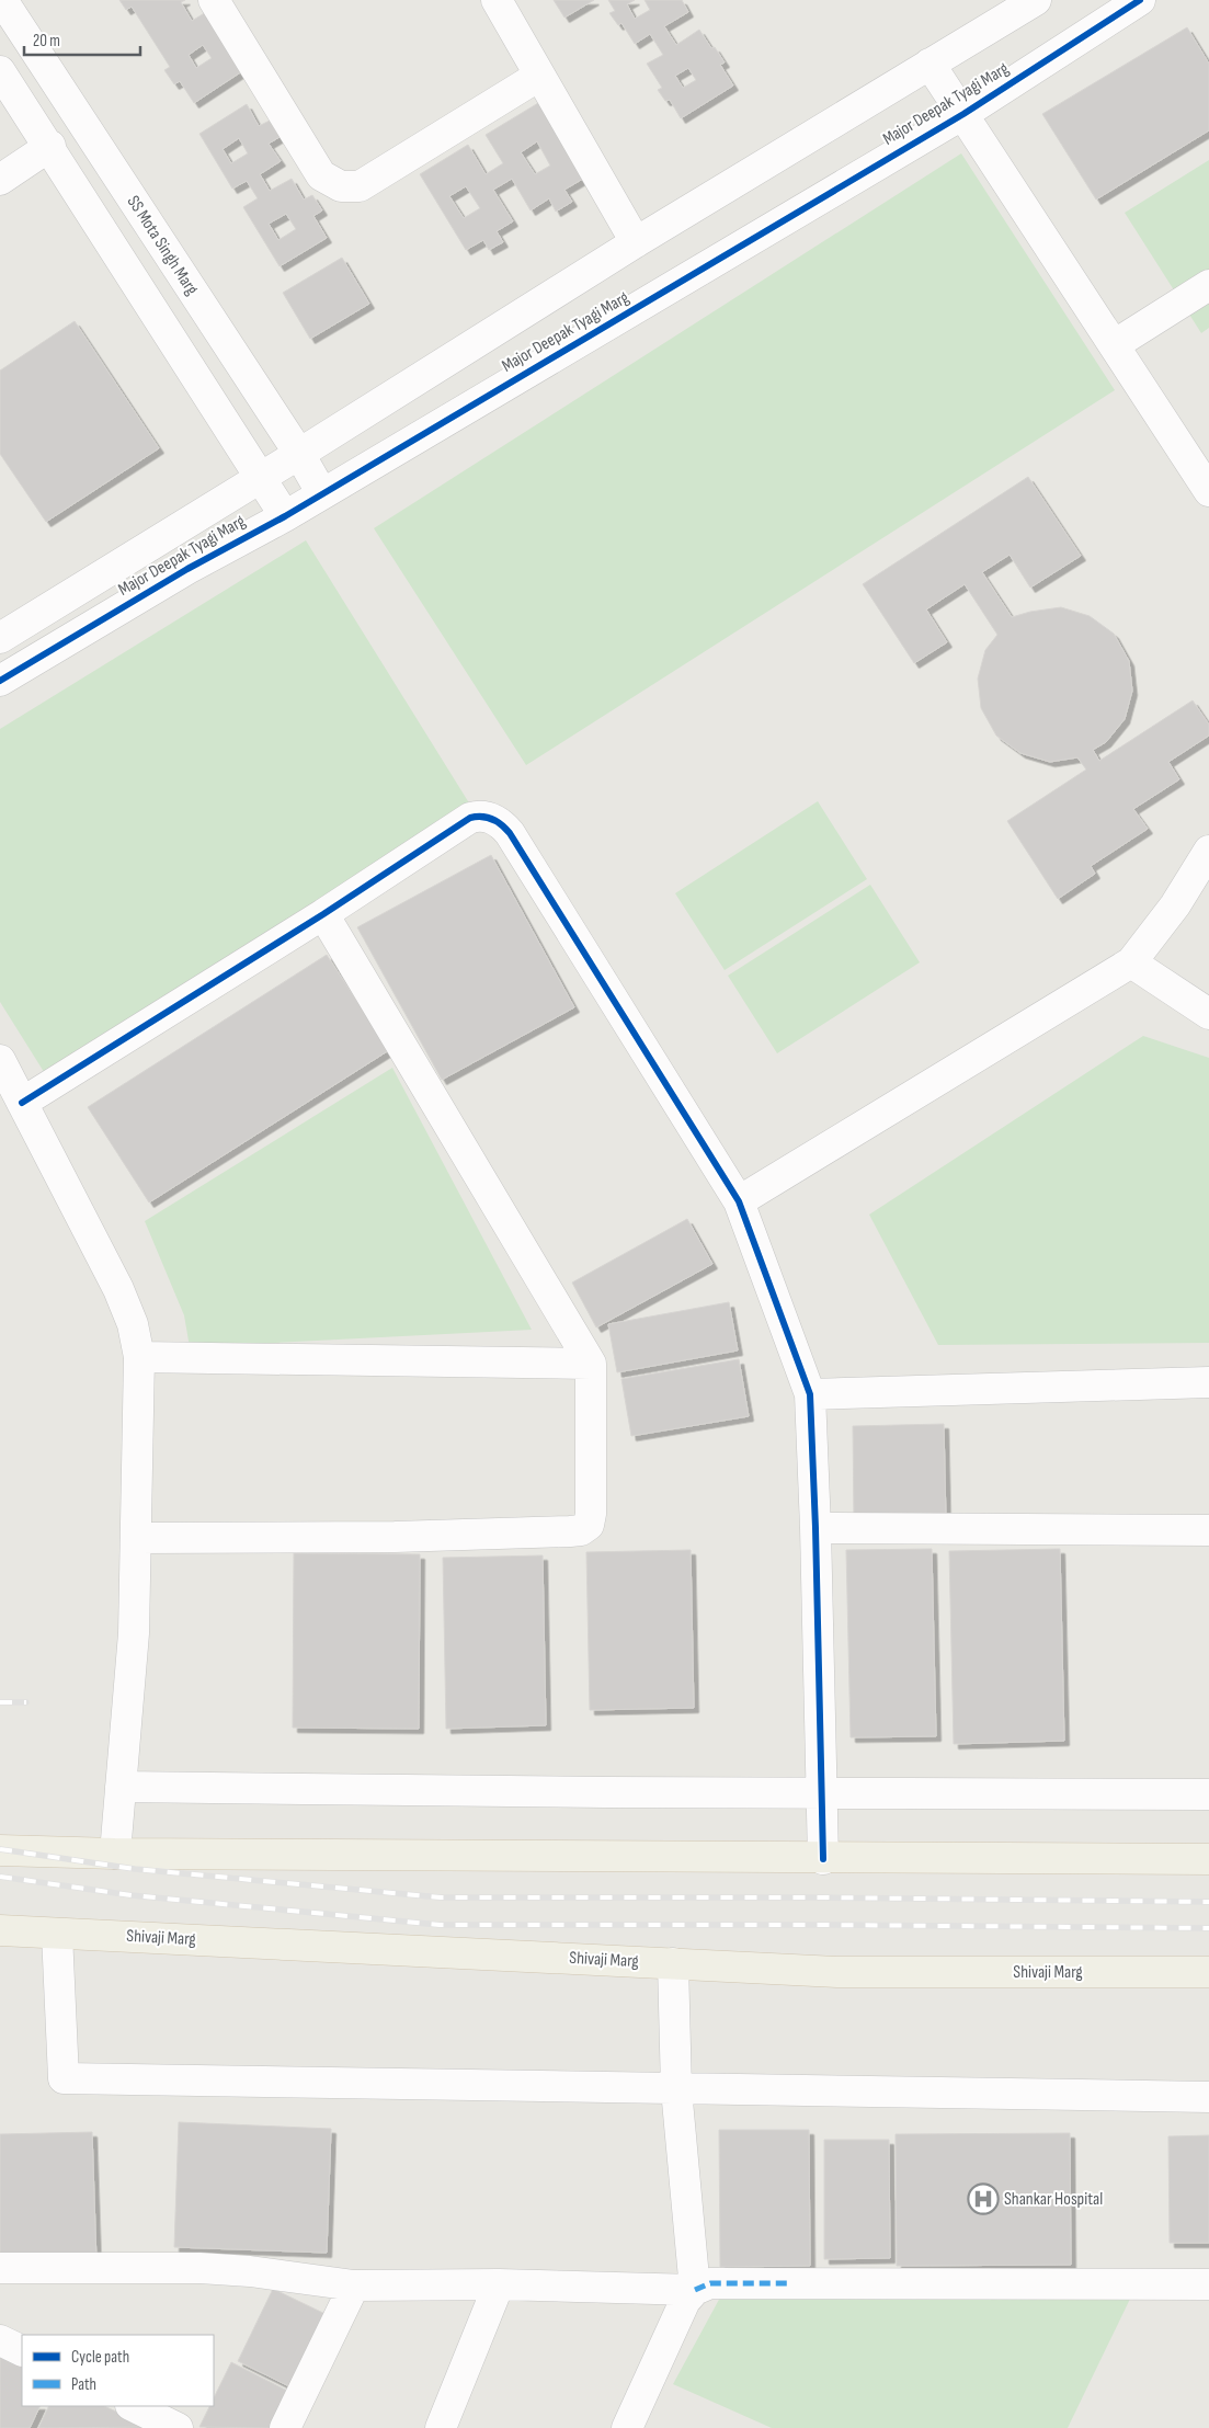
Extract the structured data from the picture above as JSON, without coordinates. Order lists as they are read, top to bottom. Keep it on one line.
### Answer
{"streets":{"main road":["Shivaji Marg"],"street":["Major Deepak Tyagi Marg","SS Mota Singh Marg"]},"crossings":[["Major Deepak Tyagi Marg","SS Mota Singh Marg"]],"places":{"hospital":["Shankar Hospital"]},"legend":["Cycle path","Path"],"scale_bar":"20 m"}
